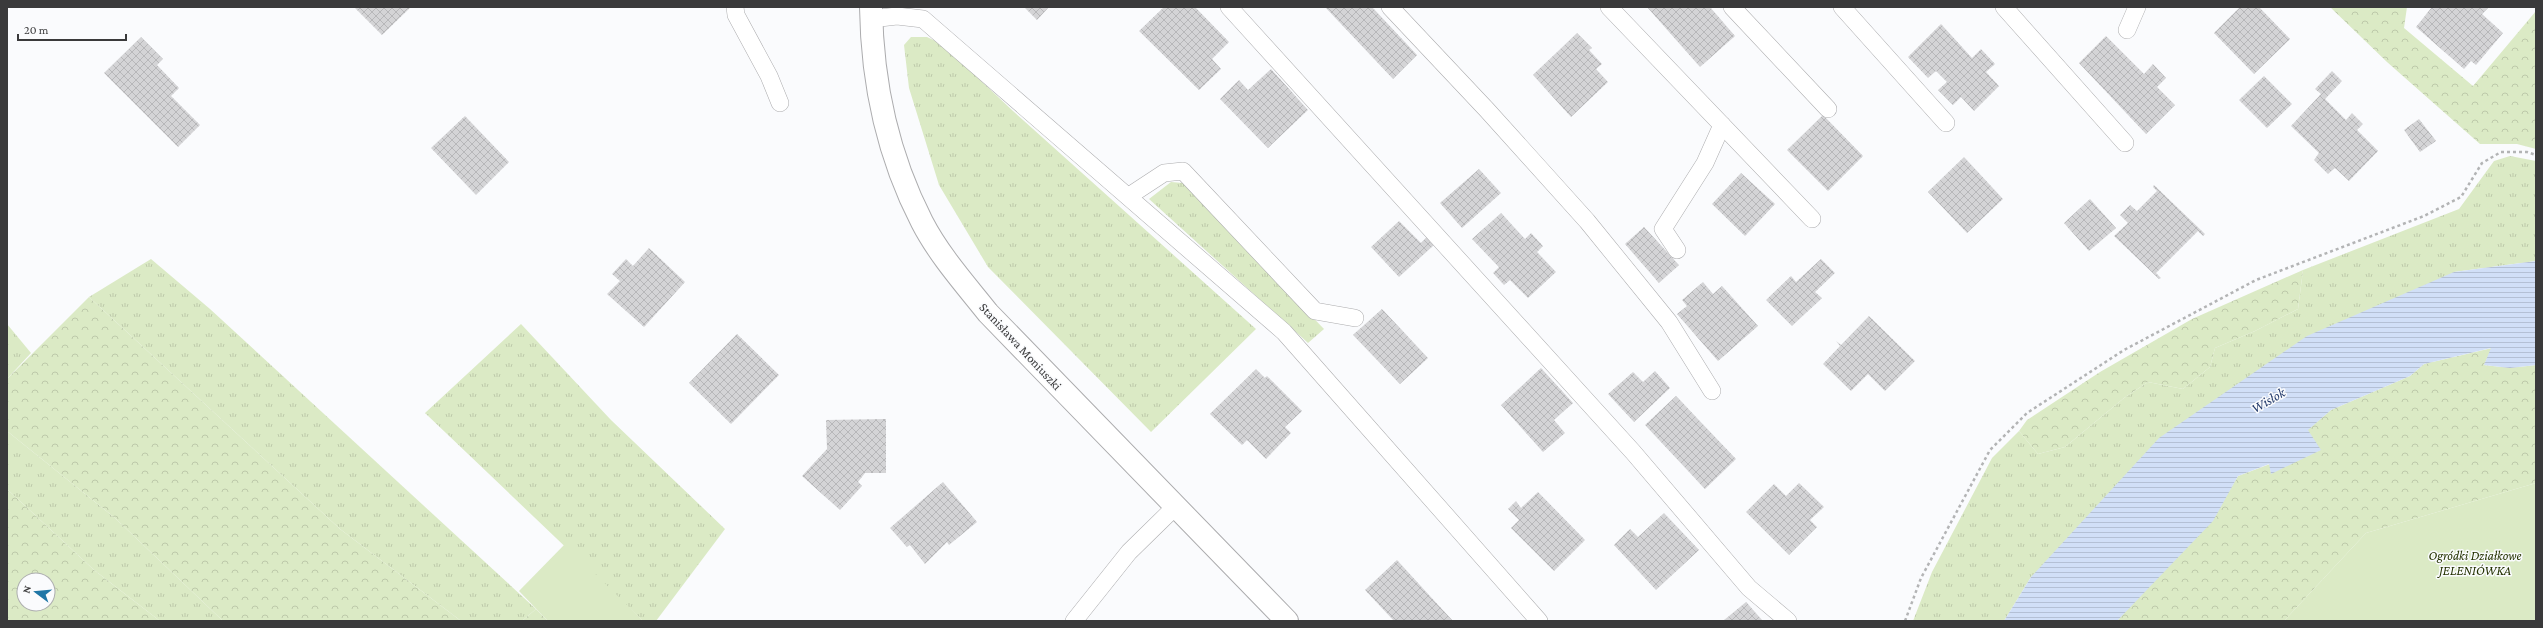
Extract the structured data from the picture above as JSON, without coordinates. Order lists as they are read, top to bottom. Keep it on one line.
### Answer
{"streets":{"street":["Stanisława Moniuszki"]},"water":["Wisłok"],"parks":["Ogródki Działkowe JELENIÓWKA"],"scale_bar":"20 m","north":"left"}
